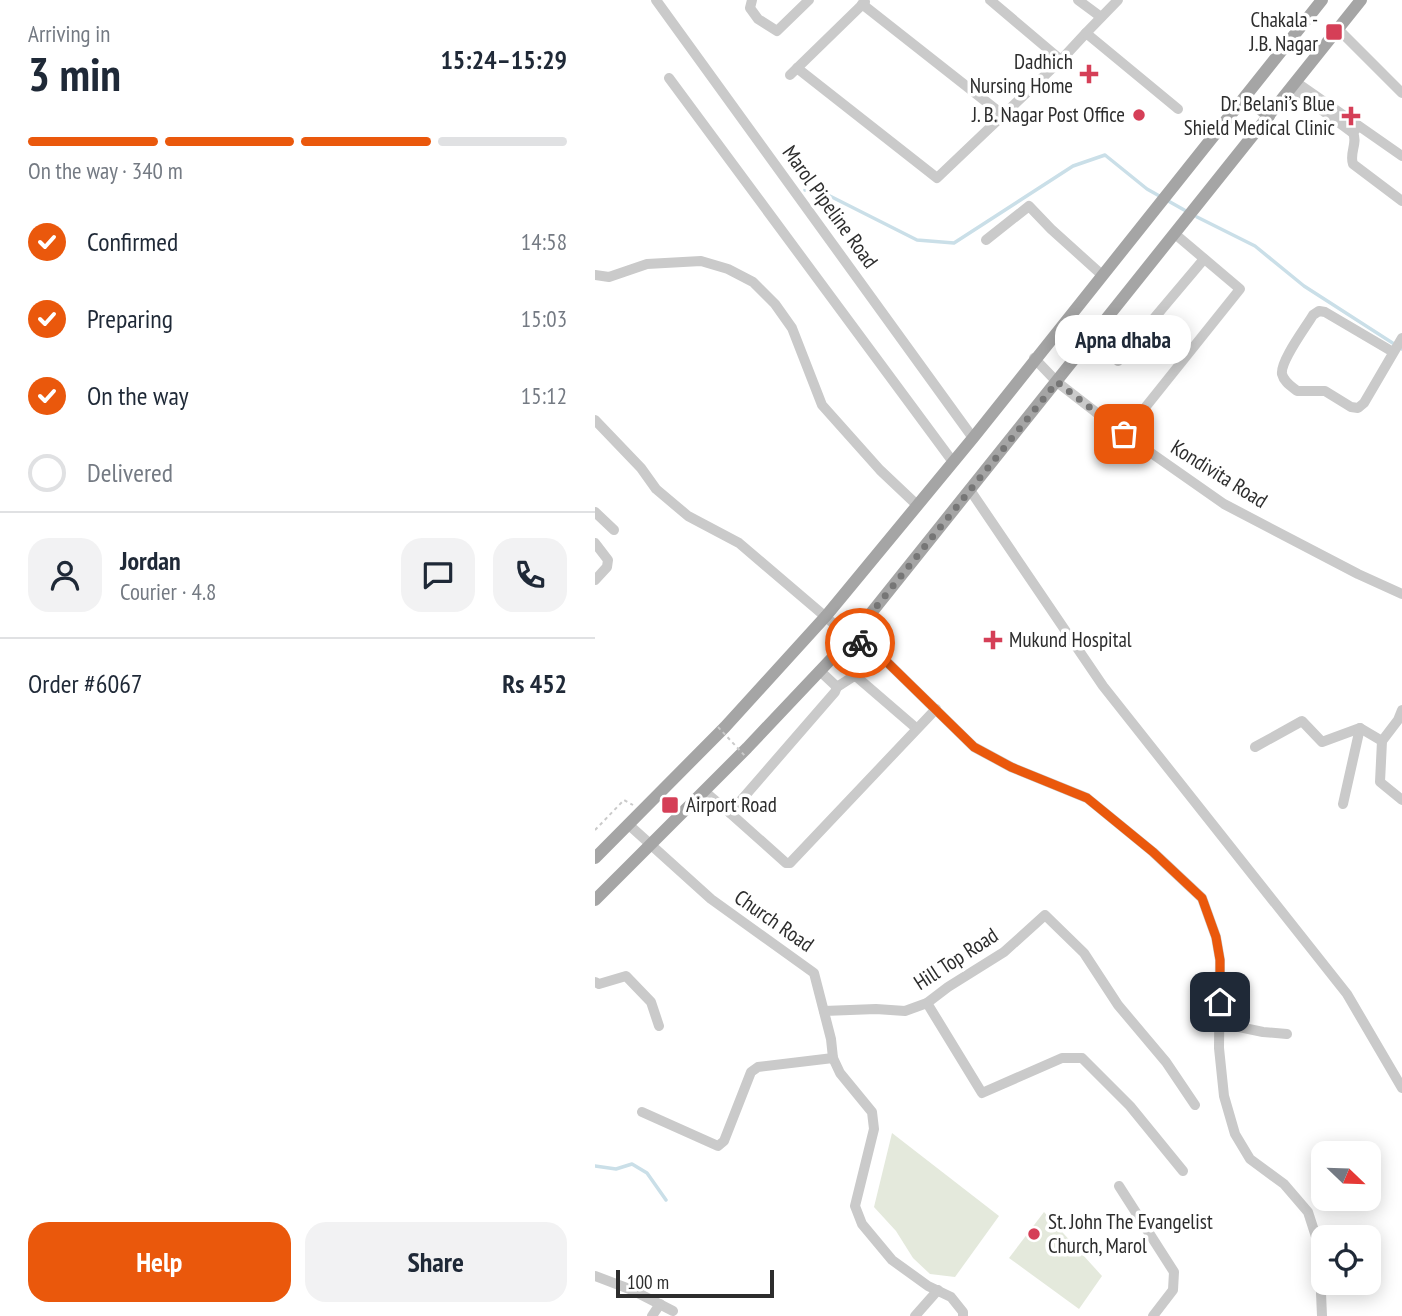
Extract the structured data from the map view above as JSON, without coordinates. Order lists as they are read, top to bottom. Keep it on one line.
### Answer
{"streets":{"street":["Marol Pipeline Road","Kondivita Road","Church Road","Hill Top Road"]},"crossings":[["Church Road","Hill Top Road"]],"places":{"transit":["Chakala - J.B. Nagar","Airport Road"],"health":["Dadhich Nursing Home","Dr. Belani’s Blue Shield Medical Clinic","Mukund Hospital"],"other":["J. B. Nagar Post Office","Apna dhaba","St. John The Evangelist Church, Marol"]},"scale_bar":"100 m","north":"bottom right","page":{"heading":["3 min","Arriving in","15:24–15:29"],"panel":["Jordan","Courier · 4.8","Order #6067","Rs 452"],"bar":"On the way · 340 m","list":[["Confirmed","14:58"],["Preparing","15:03"],["On the way","15:12"],"Delivered"],"bubble":"Apna dhaba","buttons":["Help","Share"],"scale":"100 m"}}
